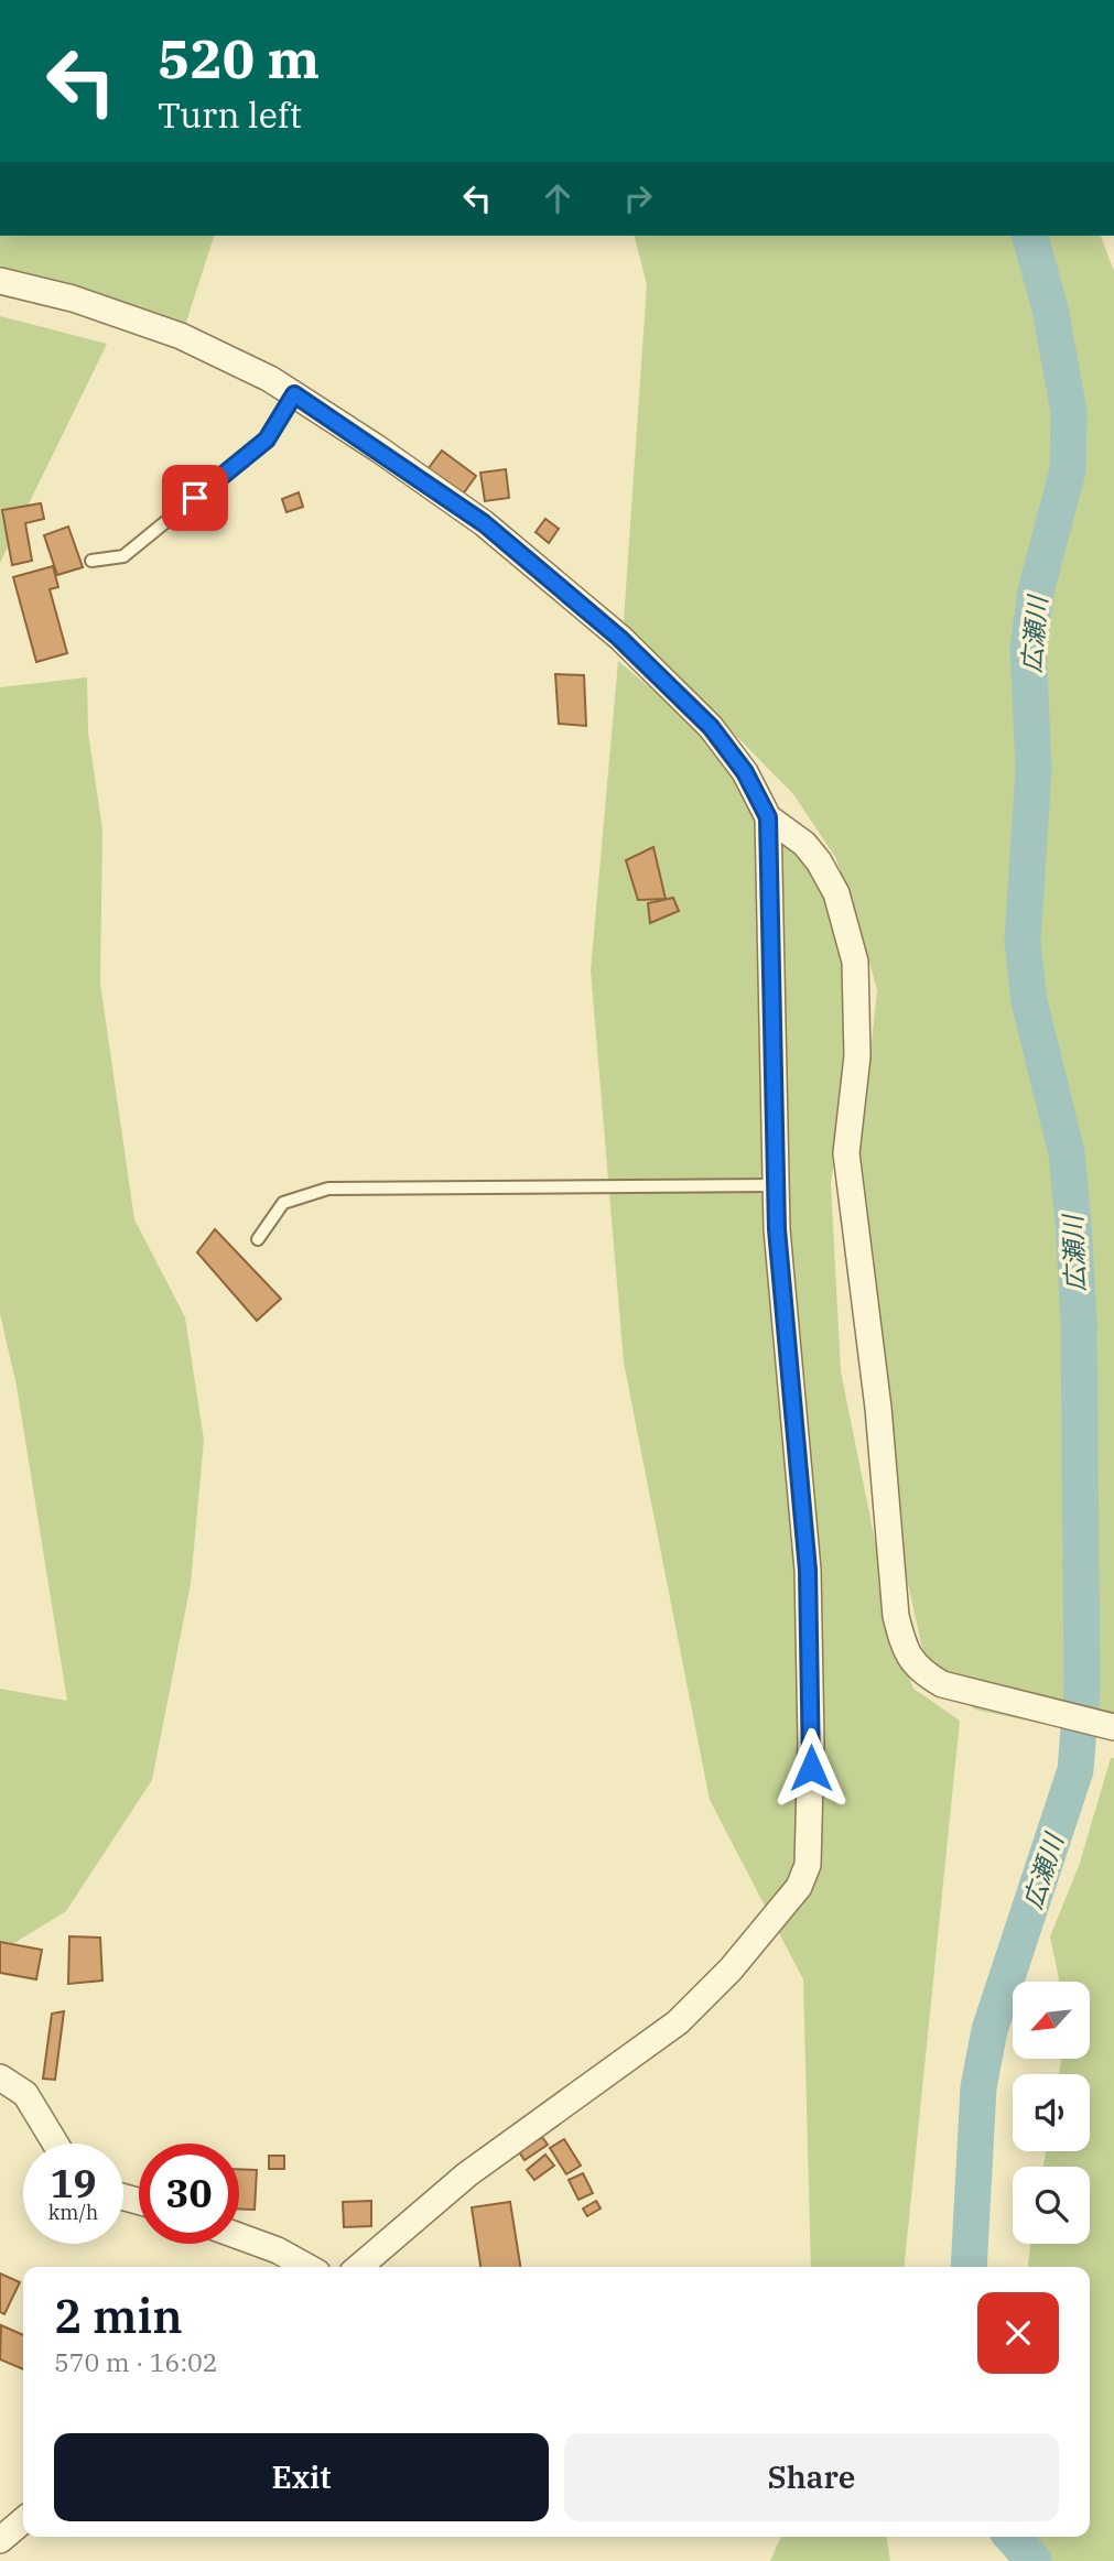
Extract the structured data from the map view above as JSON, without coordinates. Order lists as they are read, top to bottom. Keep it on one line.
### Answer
{"water":["広瀬川"],"north":"bottom left","page":{"turn":["520 m","Turn left"],"speed":"19 km/h","limit":"30","heading":["2 min","570 m · 16:02"],"buttons":["Exit","Share"]}}
